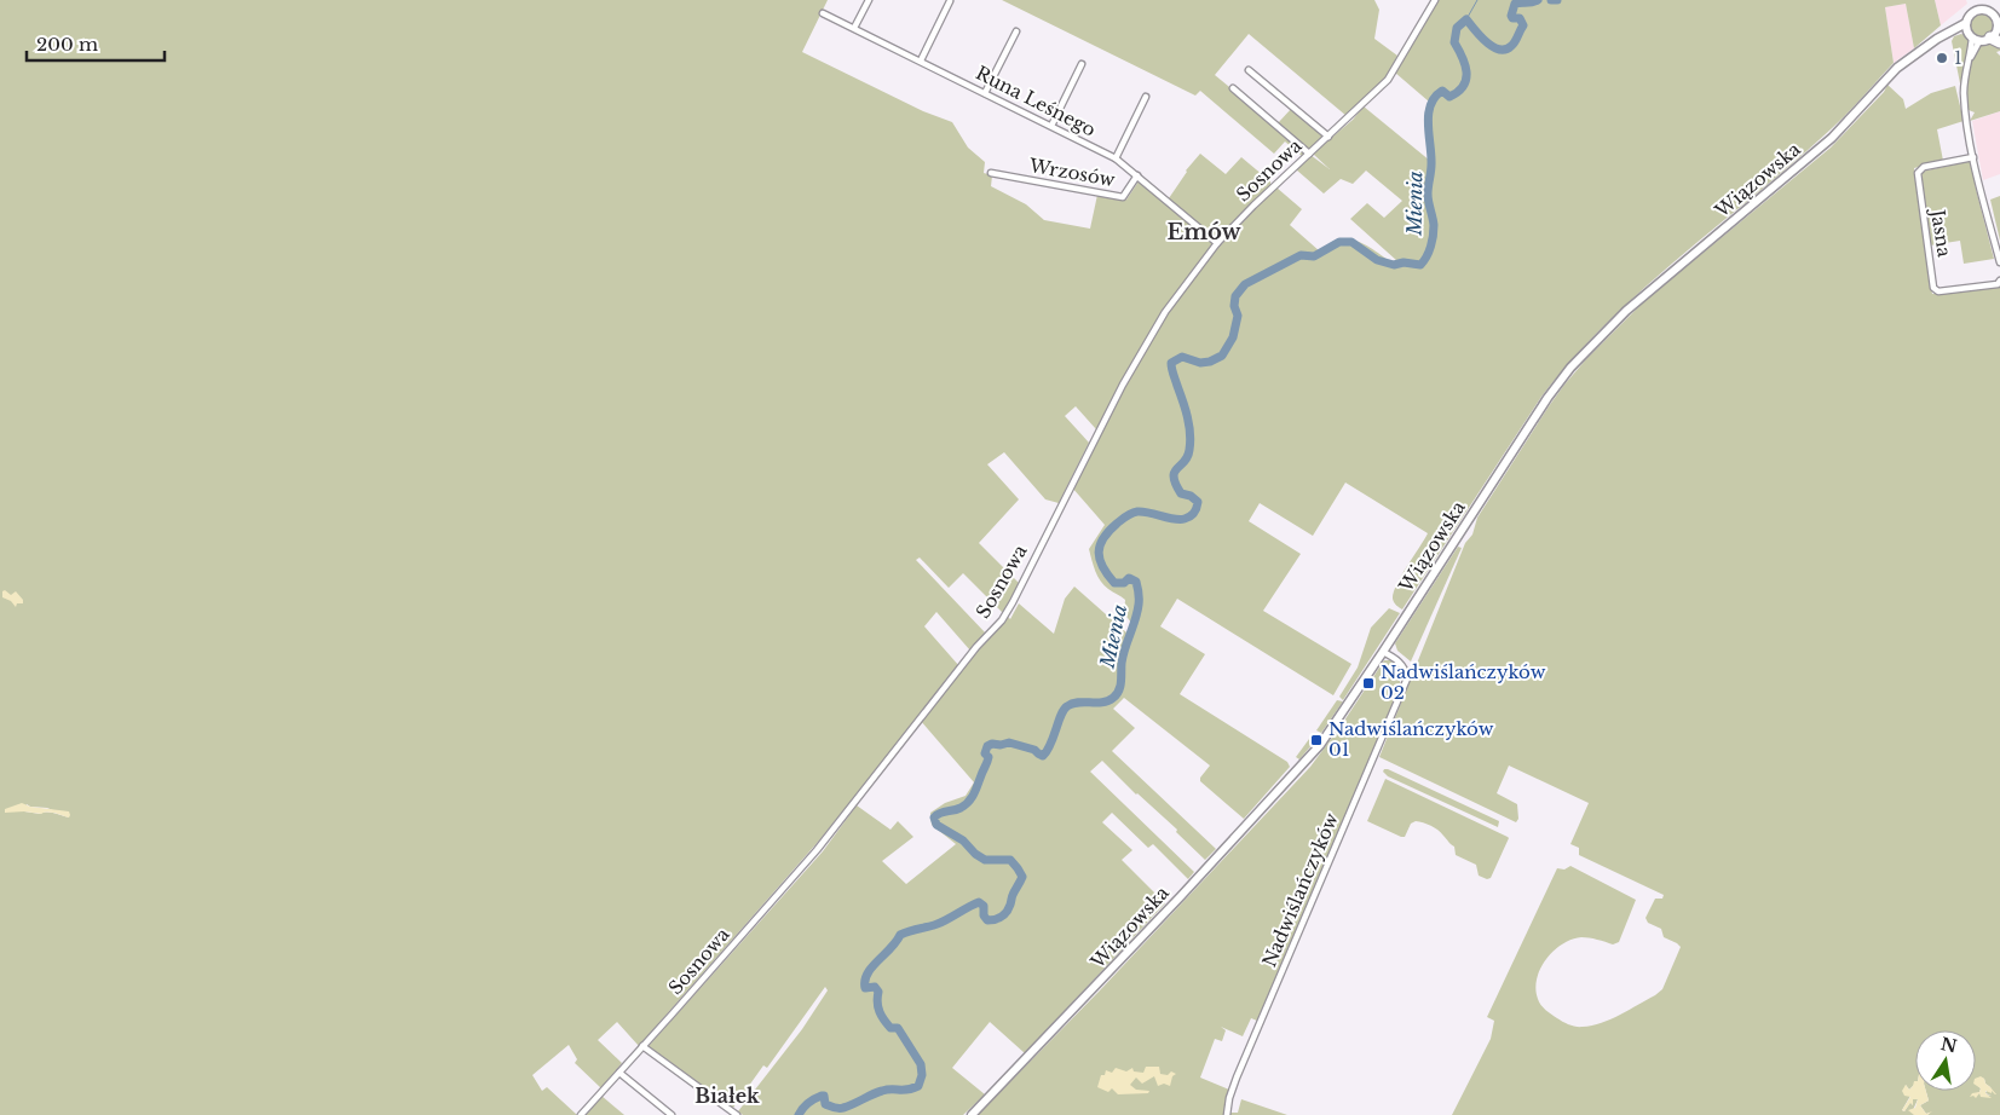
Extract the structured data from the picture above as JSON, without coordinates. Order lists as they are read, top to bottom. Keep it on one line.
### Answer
{"streets":{"main road":["Wiązowska"],"street":["Runa Leśnego","Sosnowa","Wrzosów","Jasna","Nadwiślańczyków"]},"crossings":[["Runa Leśnego","Sosnowa"],["Runa Leśnego","Wrzosów"],["Wiązowska","Nadwiślańczyków"]],"districts":["Emów","Białek"],"water":["Mienia"],"places":{"other":["1"],"transit":["Nadwiślańczyków 02","Nadwiślańczyków 01"]},"scale_bar":"200 m","north":"top"}
